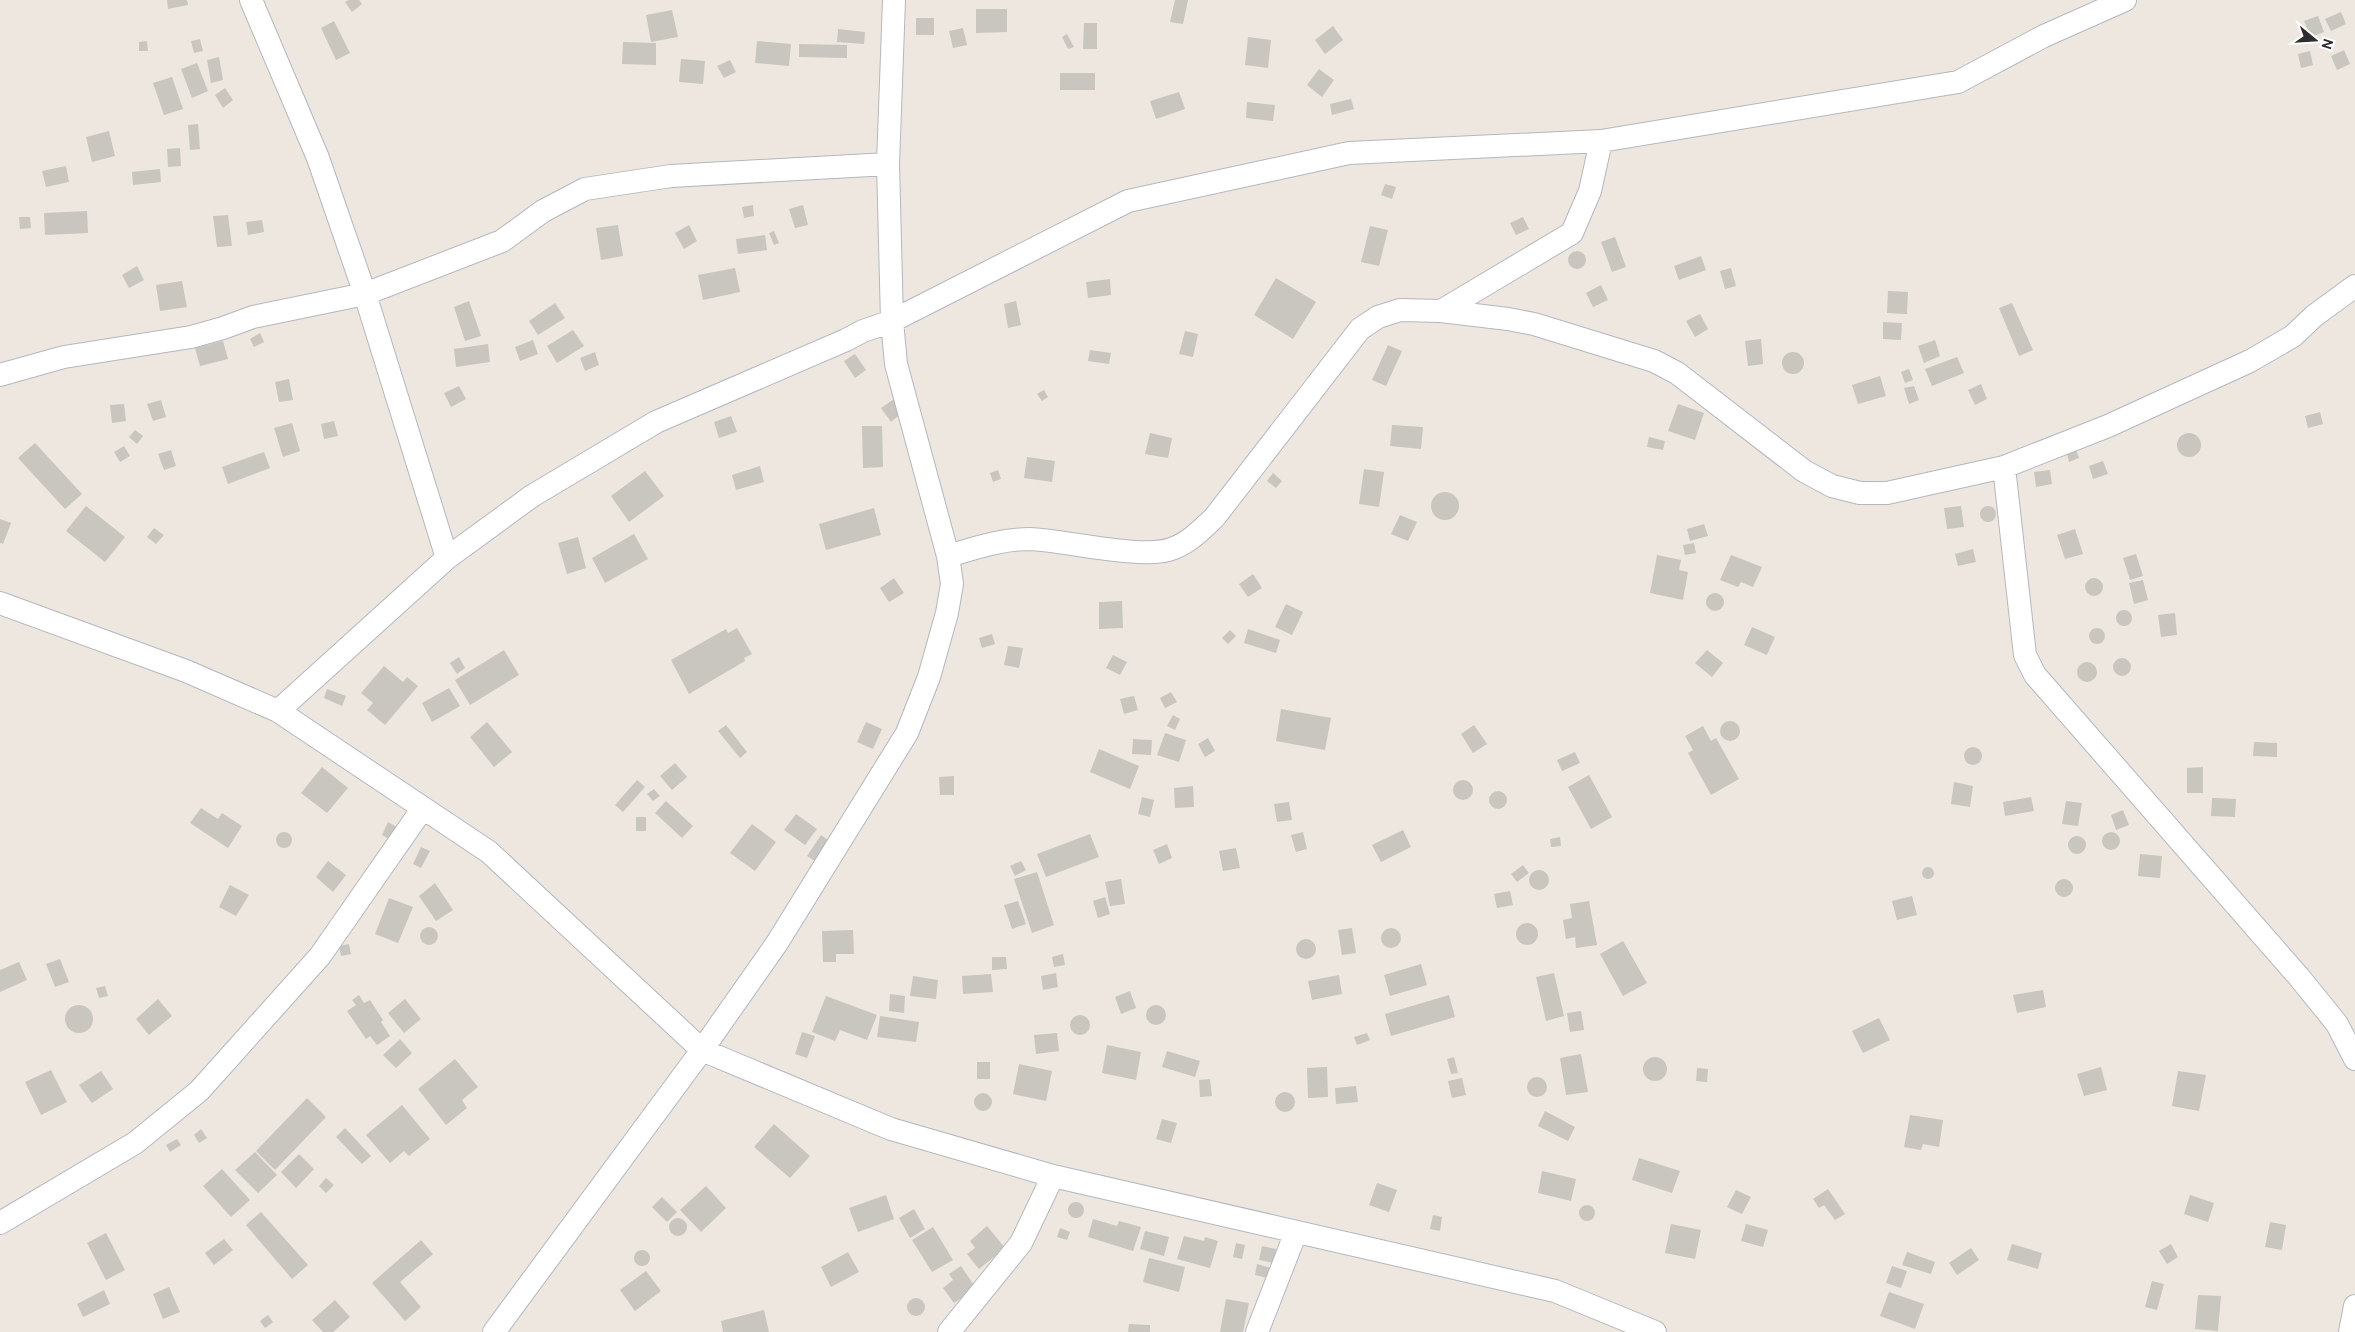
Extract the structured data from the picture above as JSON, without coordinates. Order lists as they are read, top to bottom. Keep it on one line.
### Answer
{"north":"right"}
